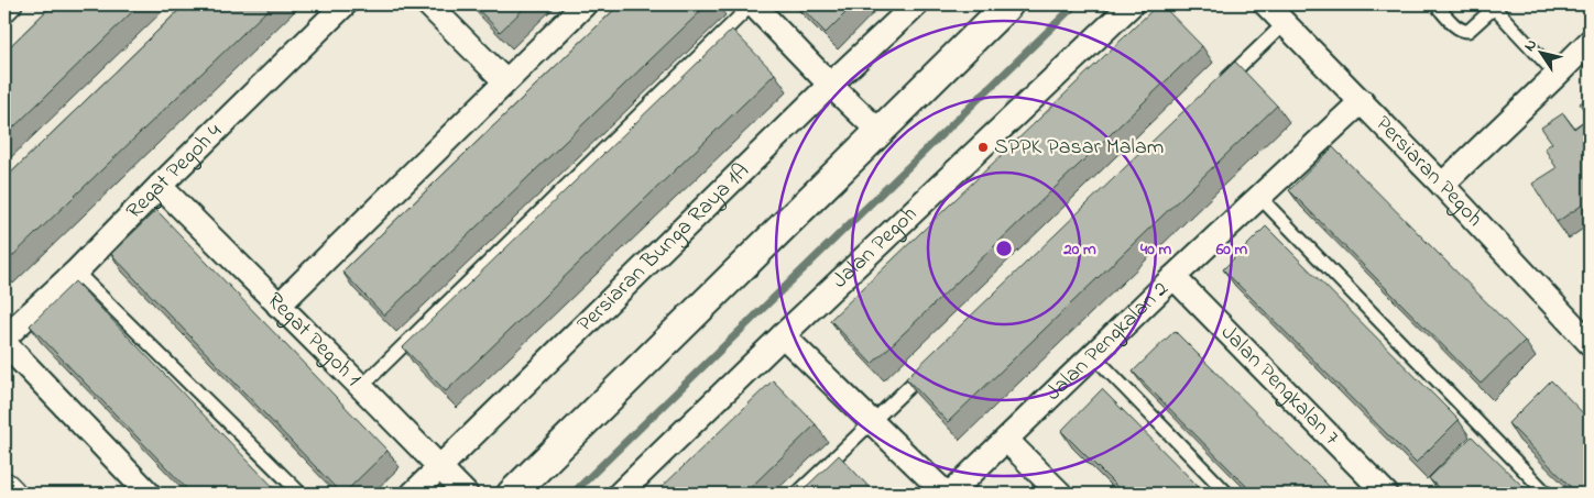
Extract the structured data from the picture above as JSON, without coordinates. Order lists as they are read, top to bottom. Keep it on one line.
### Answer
{"streets":{"street":["Regat Pegoh 4","Persiaran Pegoh","Persiaran Bunga Raya 1A","Jalan Pegoh","Regat Pegoh 1","Jalan Pengkalan 2","Jalan Pengkalan 7"]},"crossings":[["Regat Pegoh 4","Regat Pegoh 1"],["Persiaran Pegoh","Jalan Pengkalan 2"],["Persiaran Bunga Raya 1A","Regat Pegoh 1"],["Jalan Pengkalan 2","Jalan Pengkalan 7"]],"places":["SPPK Pasar Malam"],"north":"top left","rings":["20 m","40 m","60 m"]}
